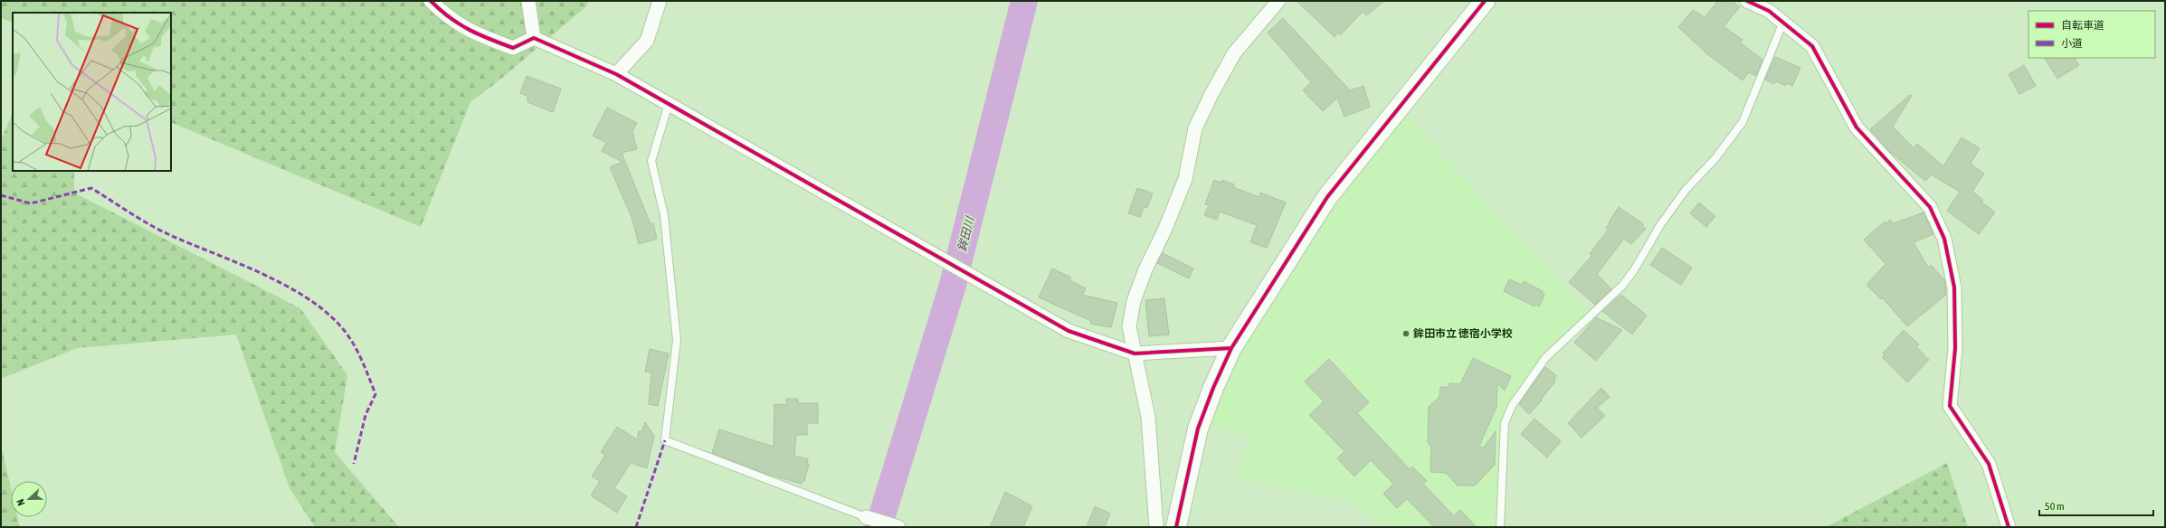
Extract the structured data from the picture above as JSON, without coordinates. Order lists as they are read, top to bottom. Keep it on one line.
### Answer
{"water":["鉾田川"],"places":["鉾田市立 徳宿小学校"],"legend":["自転車道","小道"],"scale_bar":"50 m","north":"left"}
